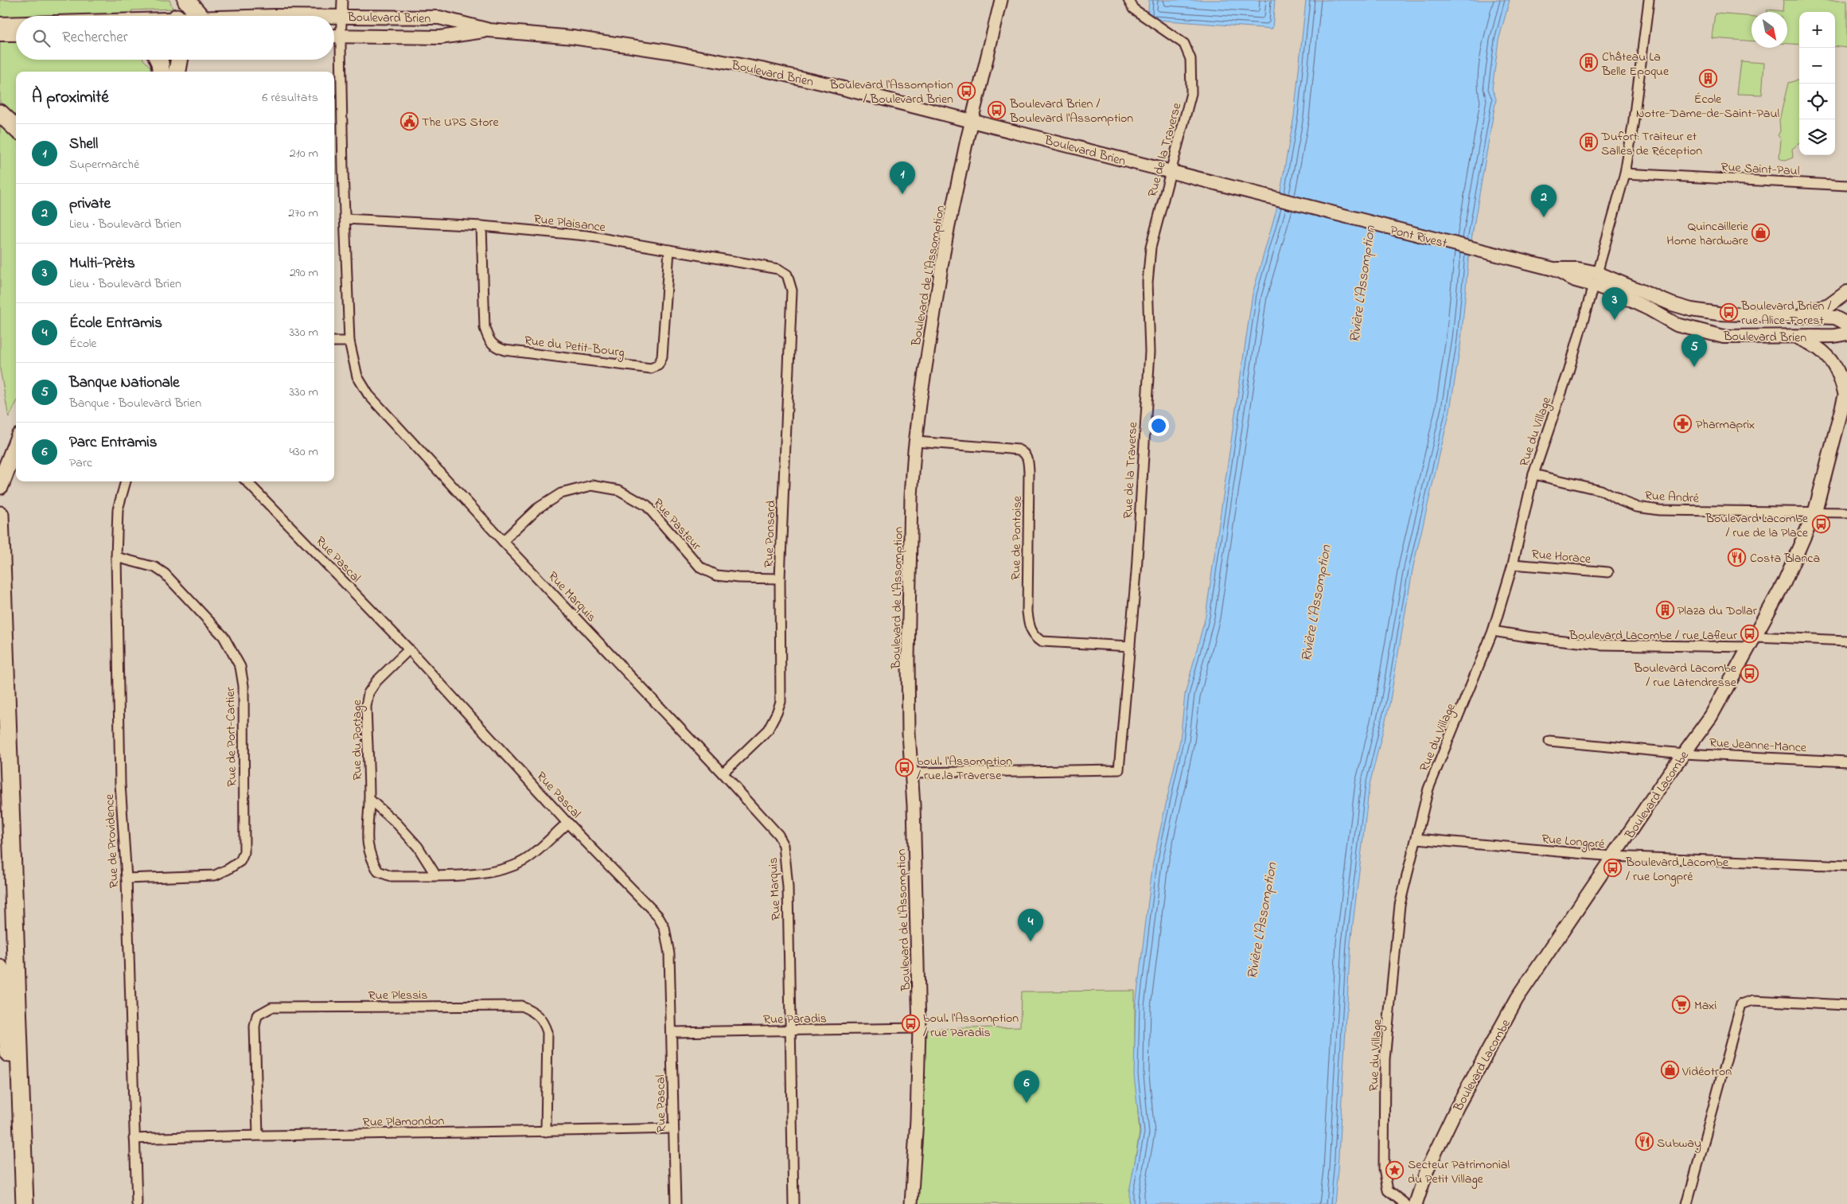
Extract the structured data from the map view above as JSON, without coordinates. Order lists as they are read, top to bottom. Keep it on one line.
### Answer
{"streets":{"main road":["Boulevard Brien","Pont Rivest","Boulevard Lacombe"],"street":["Rue de la Traverse","Rue Saint-Paul","Rue Plaisance","Boulevard de L'Assomption","Rue du Petit-Bourg","Rue du Village","Rue André","Rue Pasteur","Rue Ponsard","Rue de Pontoise","Rue Horace","Rue Pascal","Rue Marquis","Rue de Port-Cartier","Rue du Portage","Rue Jeanne-Mance","Rue Longpré","Rue de Providence","Rue Plessis","Rue Paradis","Rue Plamondon"]},"crossings":[["Boulevard Brien","Rue de la Traverse"],["Boulevard Brien","Pont Rivest"],["Boulevard Brien","Boulevard de L'Assomption"],["Boulevard Brien","Rue du Village"],["Boulevard Brien","Rue Marquis"],["Rue de la Traverse","Boulevard de L'Assomption"],["Rue de la Traverse","Rue de Pontoise"],["Rue Plaisance","Rue du Petit-Bourg"],["Rue Plaisance","Rue Ponsard"],["Rue Plaisance","Rue Marquis"],["Boulevard de L'Assomption","Rue de Pontoise"],["Boulevard de L'Assomption","Rue Paradis"],["Rue du Village","Rue André"],["Rue du Village","Rue Horace"],["Rue du Village","Rue Longpré"],["Rue André","Boulevard Lacombe"],["Rue Pasteur","Rue Ponsard"],["Rue Pasteur","Rue Marquis"],["Rue Ponsard","Rue Marquis"],["Rue Pascal","Rue du Portage"],["Rue Pascal","Rue Paradis"],["Rue Pascal","Rue Plamondon"],["Rue Marquis","Rue Paradis"],["Rue de Port-Cartier","Rue de Providence"],["Rue Jeanne-Mance","Boulevard Lacombe"],["Boulevard Lacombe","Rue Longpré"],["Rue de Providence","Rue Plamondon"],["Rue Plessis","Rue Plamondon"]],"water":["Rivière L'Assomption"],"places":{"building":["Château La Belle Epoque","École Notre-Dame-de-Saint-Paul","Dufort: Traiteur et Salles de Réception","Plaza du Dollar"],"bus stop":["Boulevard l'Assomption / Boulevard Brien","Boulevard Brien / Boulevard l'Assomption","Boulevard Brien / rue Alice-Forest","Boulevard Lacombe / rue de la Place","Boulevard Lacombe / rue Lafleur","Boulevard Lacombe / rue Latendresse","boul. l'Assomption / rue la Traverse","Boulevard Lacombe / rue Longpré","boul. l'Assomption / rue Paradis"],"public building":["The UPS Store"],"shop":["Quincaillerie Home hardware","Vidéotron"],"pharmacy":["Pharmaprix"],"restaurant":["Costa Blanca","Subway"],"supermarket":["Maxi"],"place":["Secteur Patrimonial du Petit Village"]},"north":"bottom right","page":{"map_buttons":["+","−"],"search":"Rechercher","heading":["À proximité","6 résultats"],"list":[{"mark":"1","name":"Shell","note":"Supermarché","value":"210 m"},{"mark":"2","name":"private","note":"Lieu · Boulevard Brien","value":"270 m"},{"mark":"3","name":"Multi-Prèts","note":"Lieu · Boulevard Brien","value":"290 m"},{"mark":"4","name":"École Entramis","note":"École","value":"330 m"},{"mark":"5","name":"Banque Nationale","note":"Banque · Boulevard Brien","value":"330 m"},{"mark":"6","name":"Parc Entramis","note":"Parc","value":"430 m"}],"pins":["1","2","3","5","4","6"]}}
